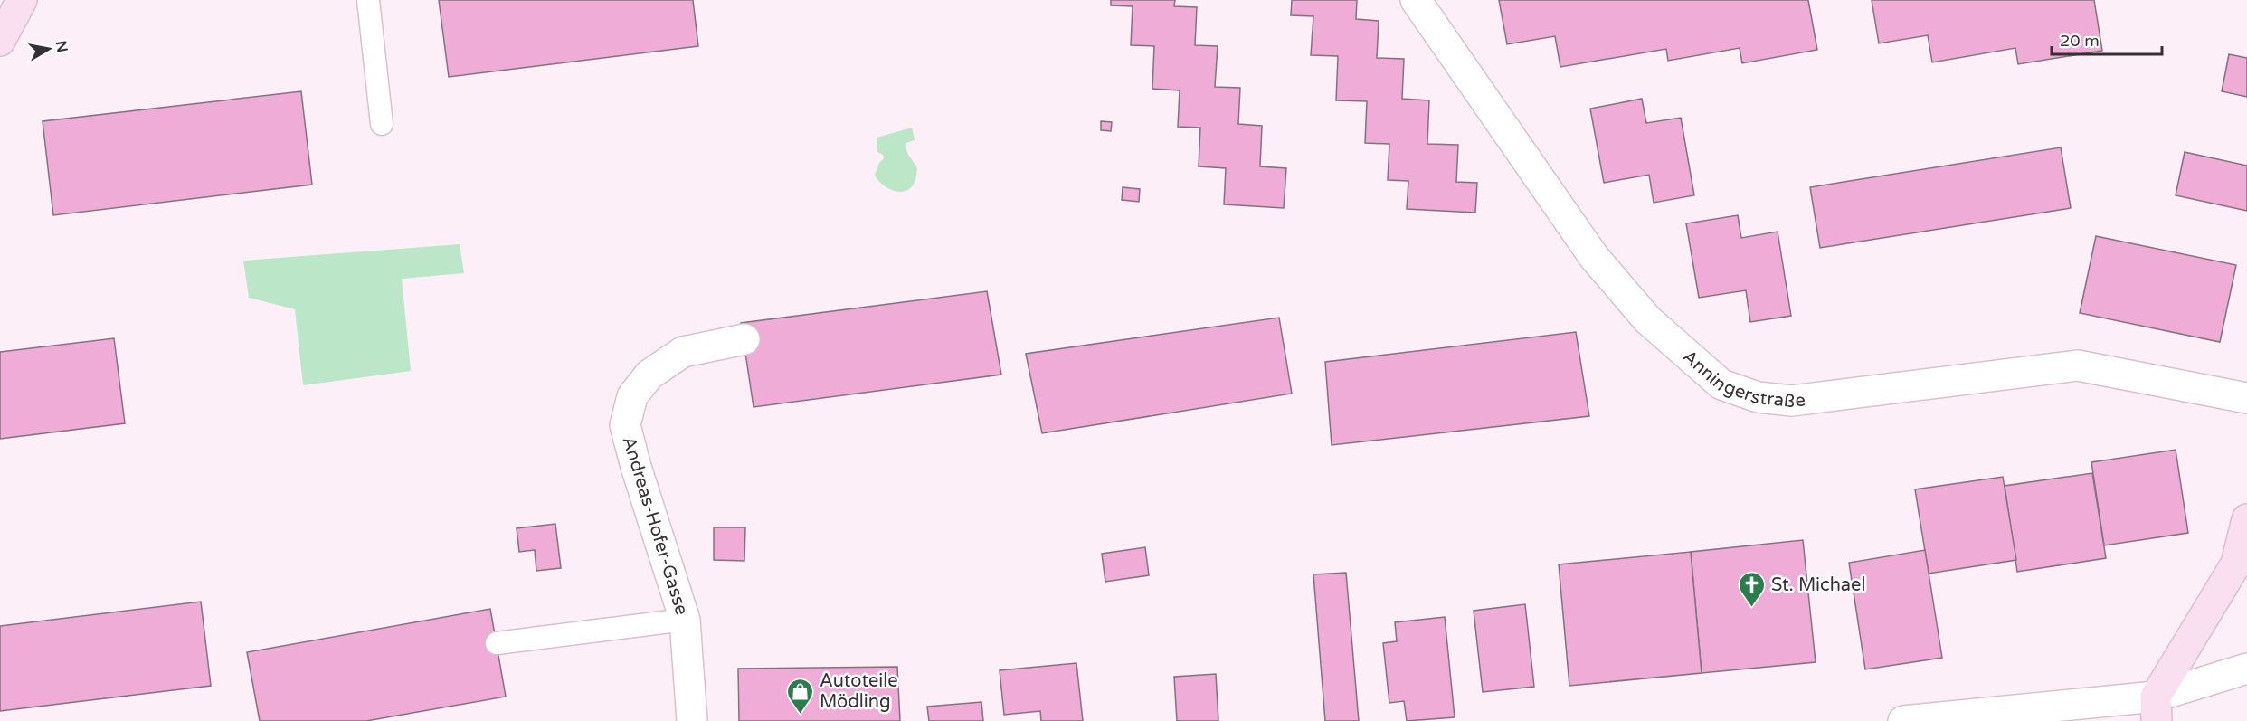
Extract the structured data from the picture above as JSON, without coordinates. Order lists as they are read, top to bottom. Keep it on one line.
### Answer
{"streets":{"street":["Anningerstraße","Andreas-Hofer-Gasse"]},"places":{"church":["St. Michael"],"shop":["Autoteile Mödling"]},"scale_bar":"20 m","north":"right"}
